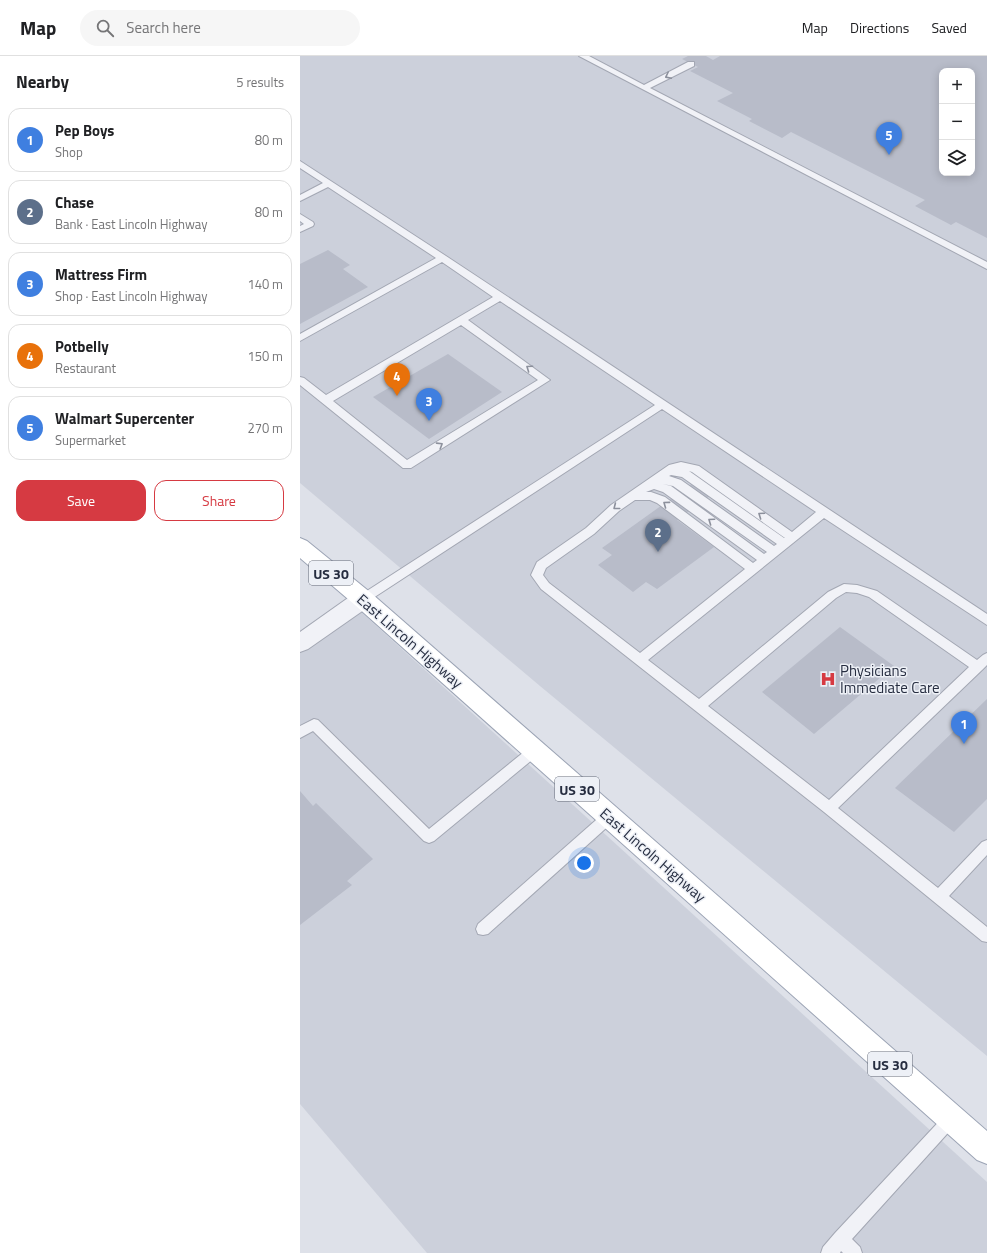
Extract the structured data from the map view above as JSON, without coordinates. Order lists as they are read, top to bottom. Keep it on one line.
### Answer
{"streets":{"main road":["US 30","East Lincoln Highway"]},"places":{"hospital":["Physicians Immediate Care"]},"page":{"header":"Map","search":"Search here","nav":["Map","Directions","Saved"],"heading":["Nearby","5 results"],"map_buttons":["+","−"],"list":[{"mark":"1","name":"Pep Boys","note":"Shop","value":"80 m"},{"mark":"2","name":"Chase","note":"Bank · East Lincoln Highway","value":"80 m"},{"mark":"3","name":"Mattress Firm","note":"Shop · East Lincoln Highway","value":"140 m"},{"mark":"4","name":"Potbelly","note":"Restaurant","value":"150 m"},{"mark":"5","name":"Walmart Supercenter","note":"Supermarket","value":"270 m"}],"pins":["5","4","3","2","1"],"buttons":["Save","Share"]}}
